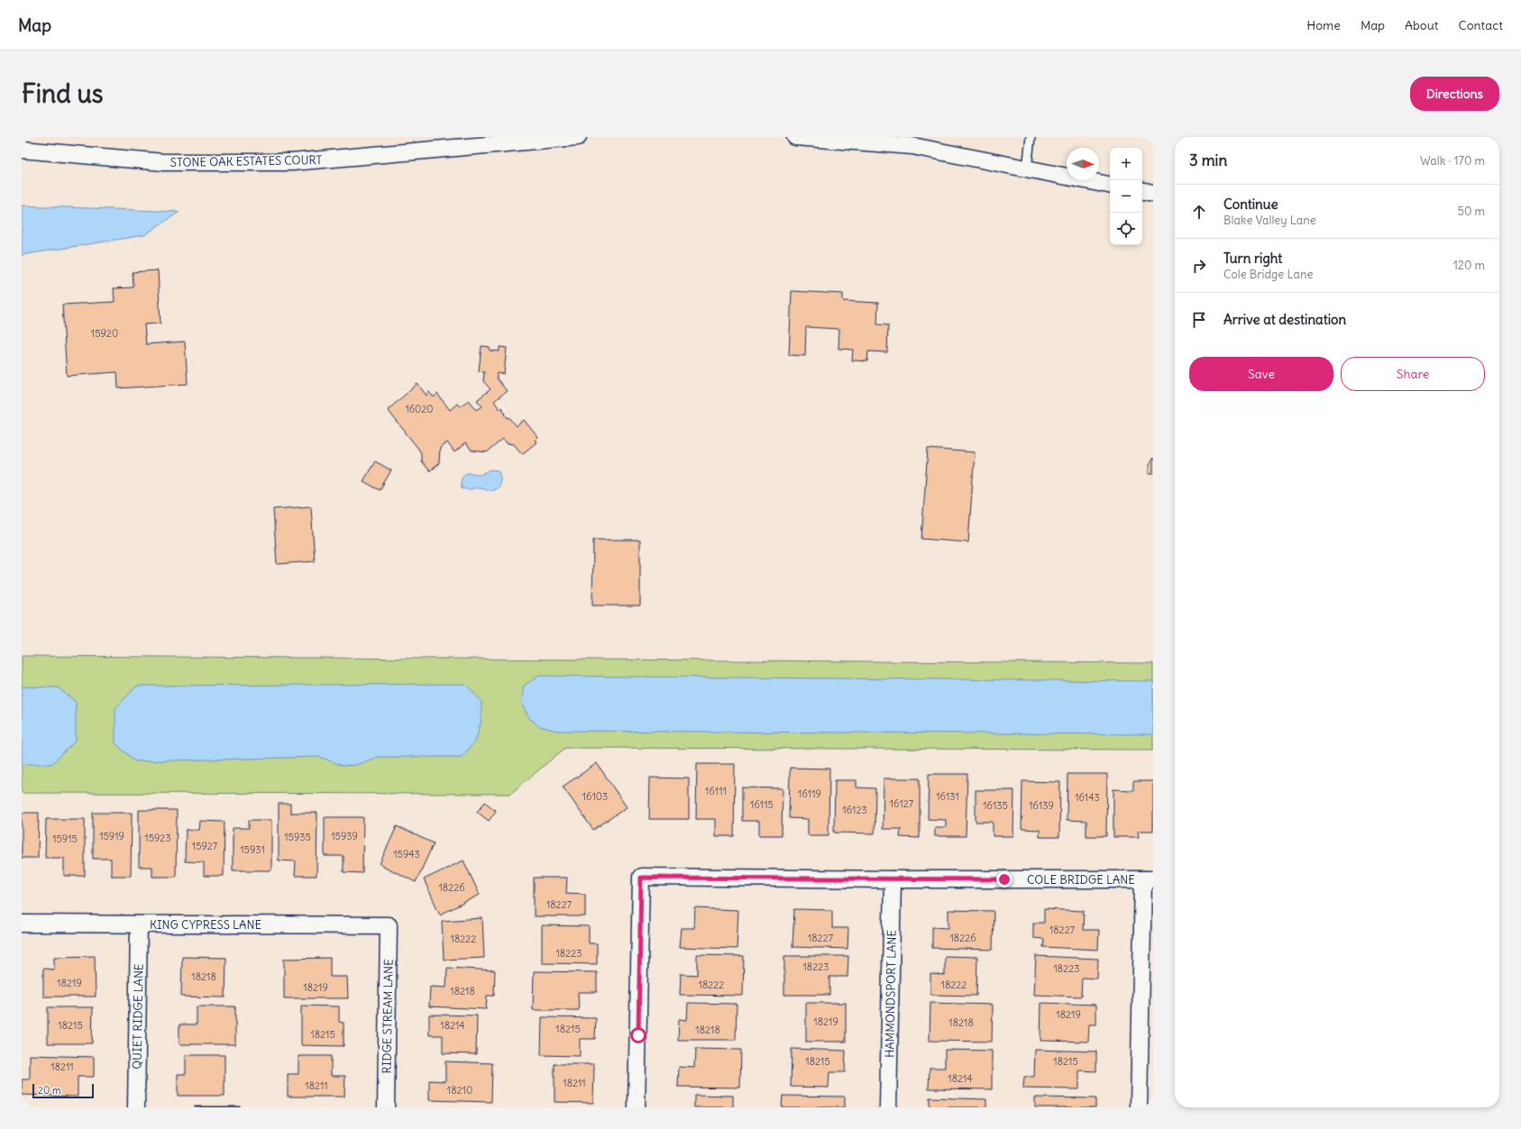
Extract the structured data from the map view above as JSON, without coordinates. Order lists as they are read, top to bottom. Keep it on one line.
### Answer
{"streets":{"street":["STONE OAK ESTATES COURT","COLE BRIDGE LANE","KING CYPRESS LANE","HAMMONDSPORT LANE","QUIET RIDGE LANE","RIDGE STREAM LANE"]},"crossings":[["COLE BRIDGE LANE","HAMMONDSPORT LANE"],["KING CYPRESS LANE","QUIET RIDGE LANE"],["KING CYPRESS LANE","RIDGE STREAM LANE"]],"house_numbers":["15920","16020","16111","16119","16103","16131","16143","16127","16115","16135","16139","16123","15919","15939","15935","15923","15915","15927","15931","15943","18226","18227","18227","18227","18226","18222","18223","18223","18223","18218","18219","18222","18222","18219","18218","18219","18219","18218","18215","18214","18215","18218","18215","18215","18215","18211","18214","18211","18211","18210"],"scale_bar":"20 m","north":"right","page":{"header":"Map","nav":["Home","Map","About","Contact"],"buttons":["Directions",["Save","Share"]],"title":"Find us","heading":["3 min","Walk · 170 m"],"map_buttons":["+","−"],"list":[["Continue","Blake Valley Lane","50 m"],["Turn right","Cole Bridge Lane","120 m"],"Arrive at destination"],"scale":"20 m"}}
